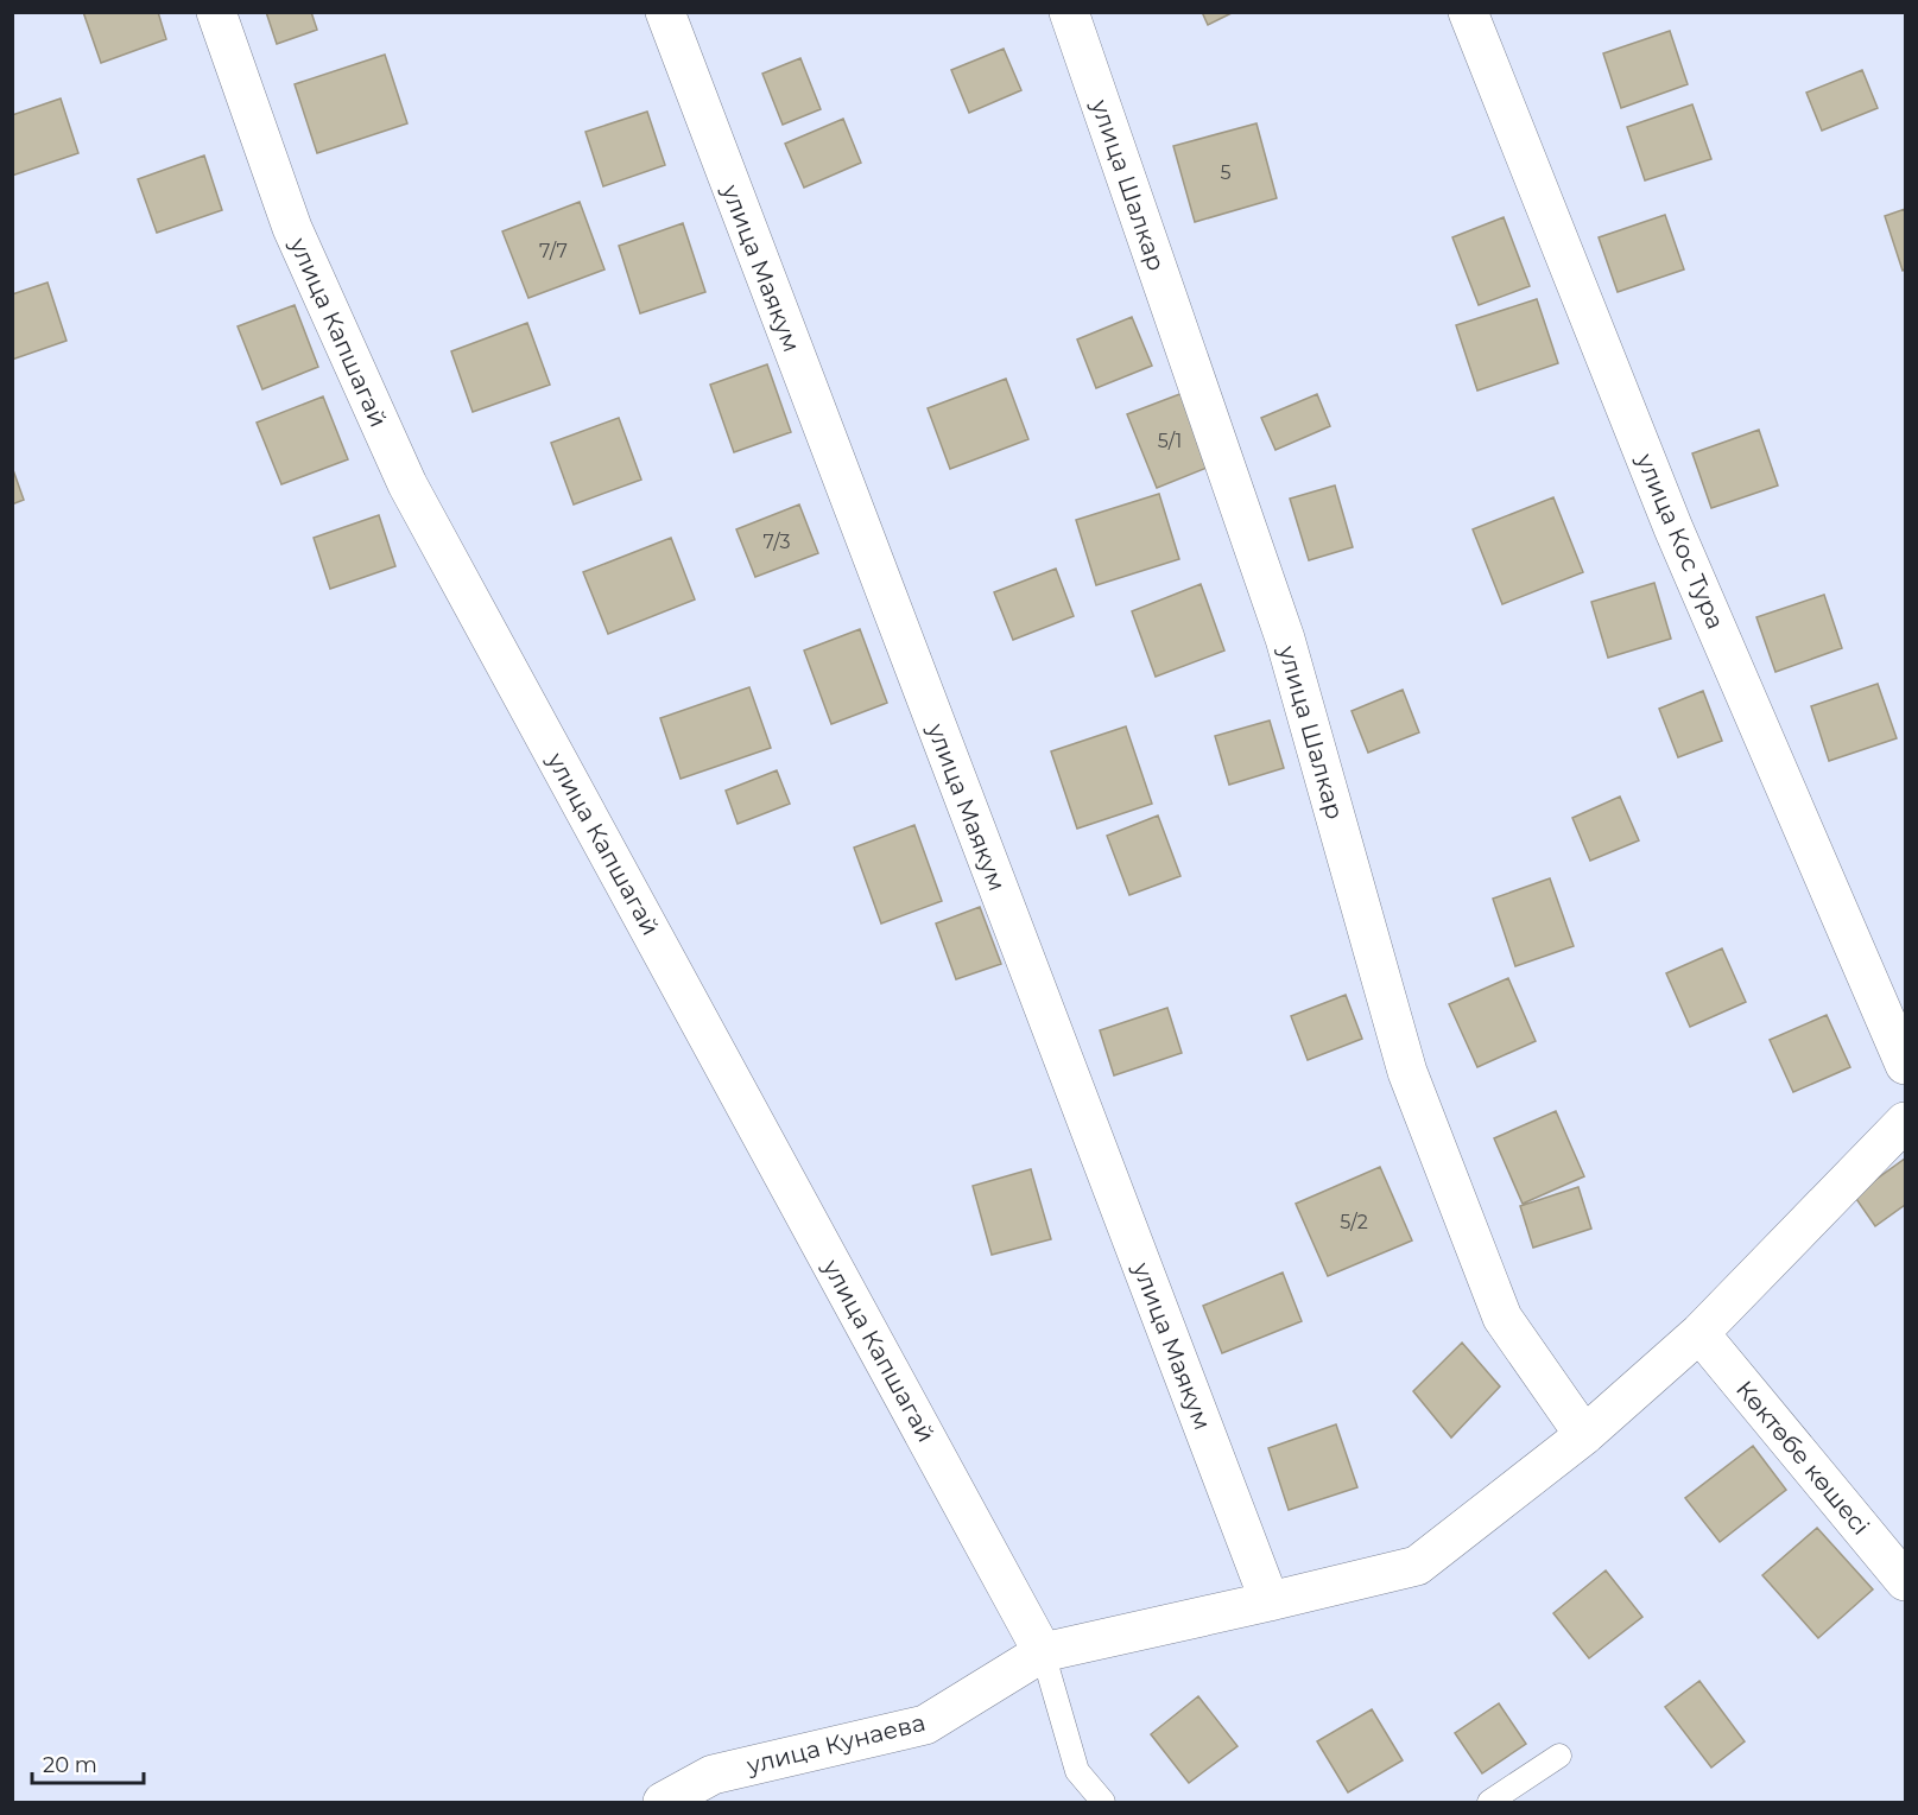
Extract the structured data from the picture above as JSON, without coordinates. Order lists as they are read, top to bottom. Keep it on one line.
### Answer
{"streets":{"street":["улица Шалкар","улица Маякум","улица Капшагай","улица Кос Тура","Көктөбе көшесі","улица Кунаева"]},"crossings":[["улица Шалкар","улица Кунаева"],["улица Маякум","улица Кунаева"],["улица Капшагай","улица Кунаева"],["Көктөбе көшесі","улица Кунаева"]],"house_numbers":["5","7/7","5/1","7/3","5/2"],"scale_bar":"20 m"}
